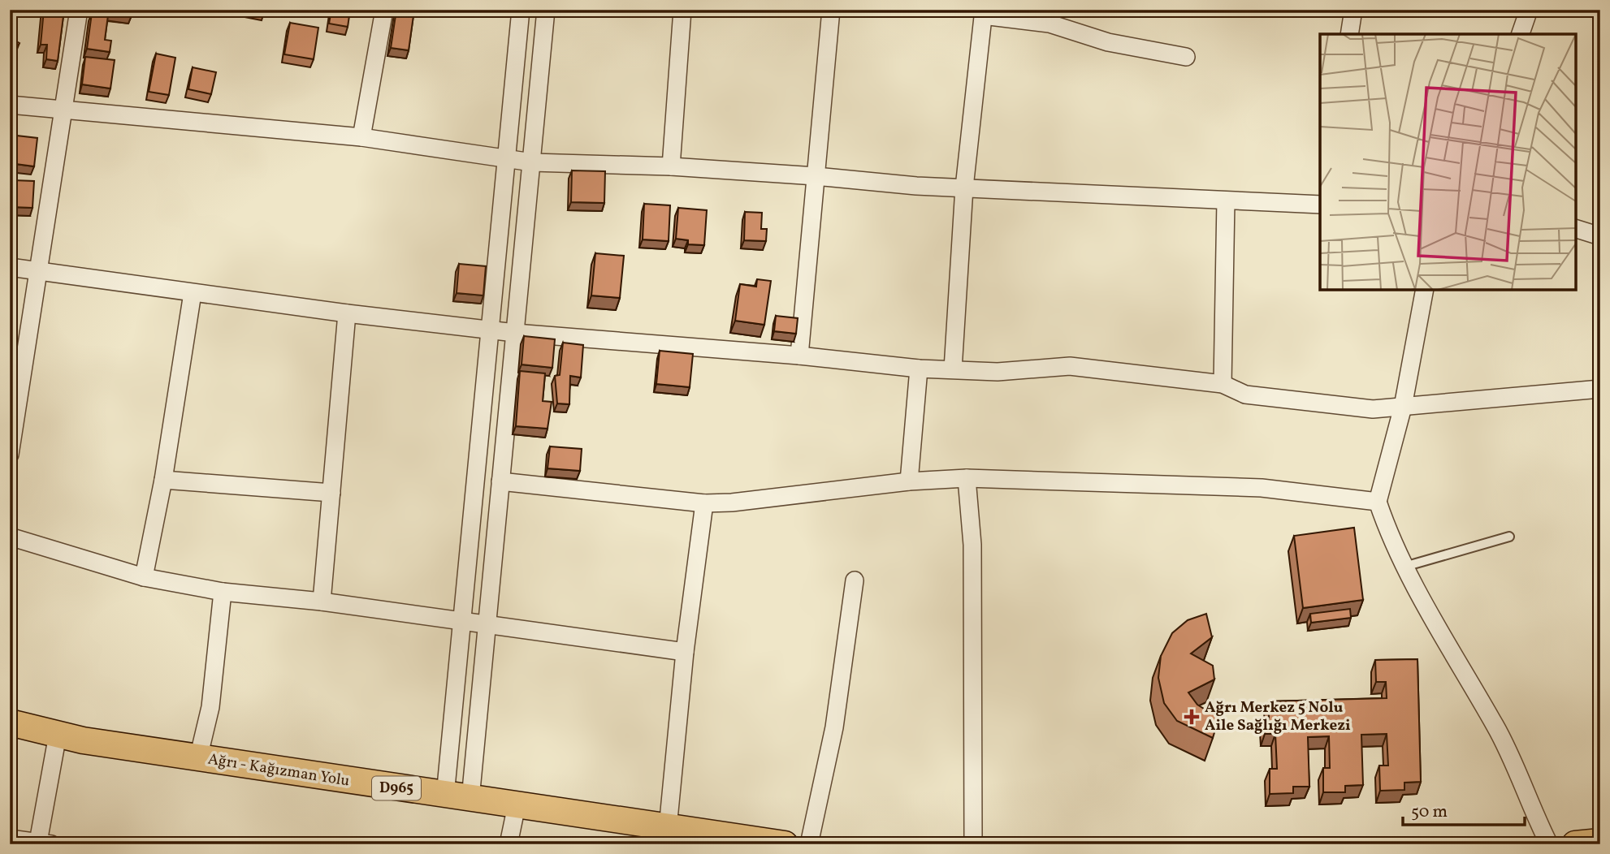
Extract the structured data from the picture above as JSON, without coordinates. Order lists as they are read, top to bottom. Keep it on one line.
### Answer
{"streets":{"main road":["Ağrı - Kağızman Yolu","D965"]},"places":{"health":["Ağrı Merkez 5 Nolu Aile Sağlığı Merkezi"]},"scale_bar":"50 m"}
